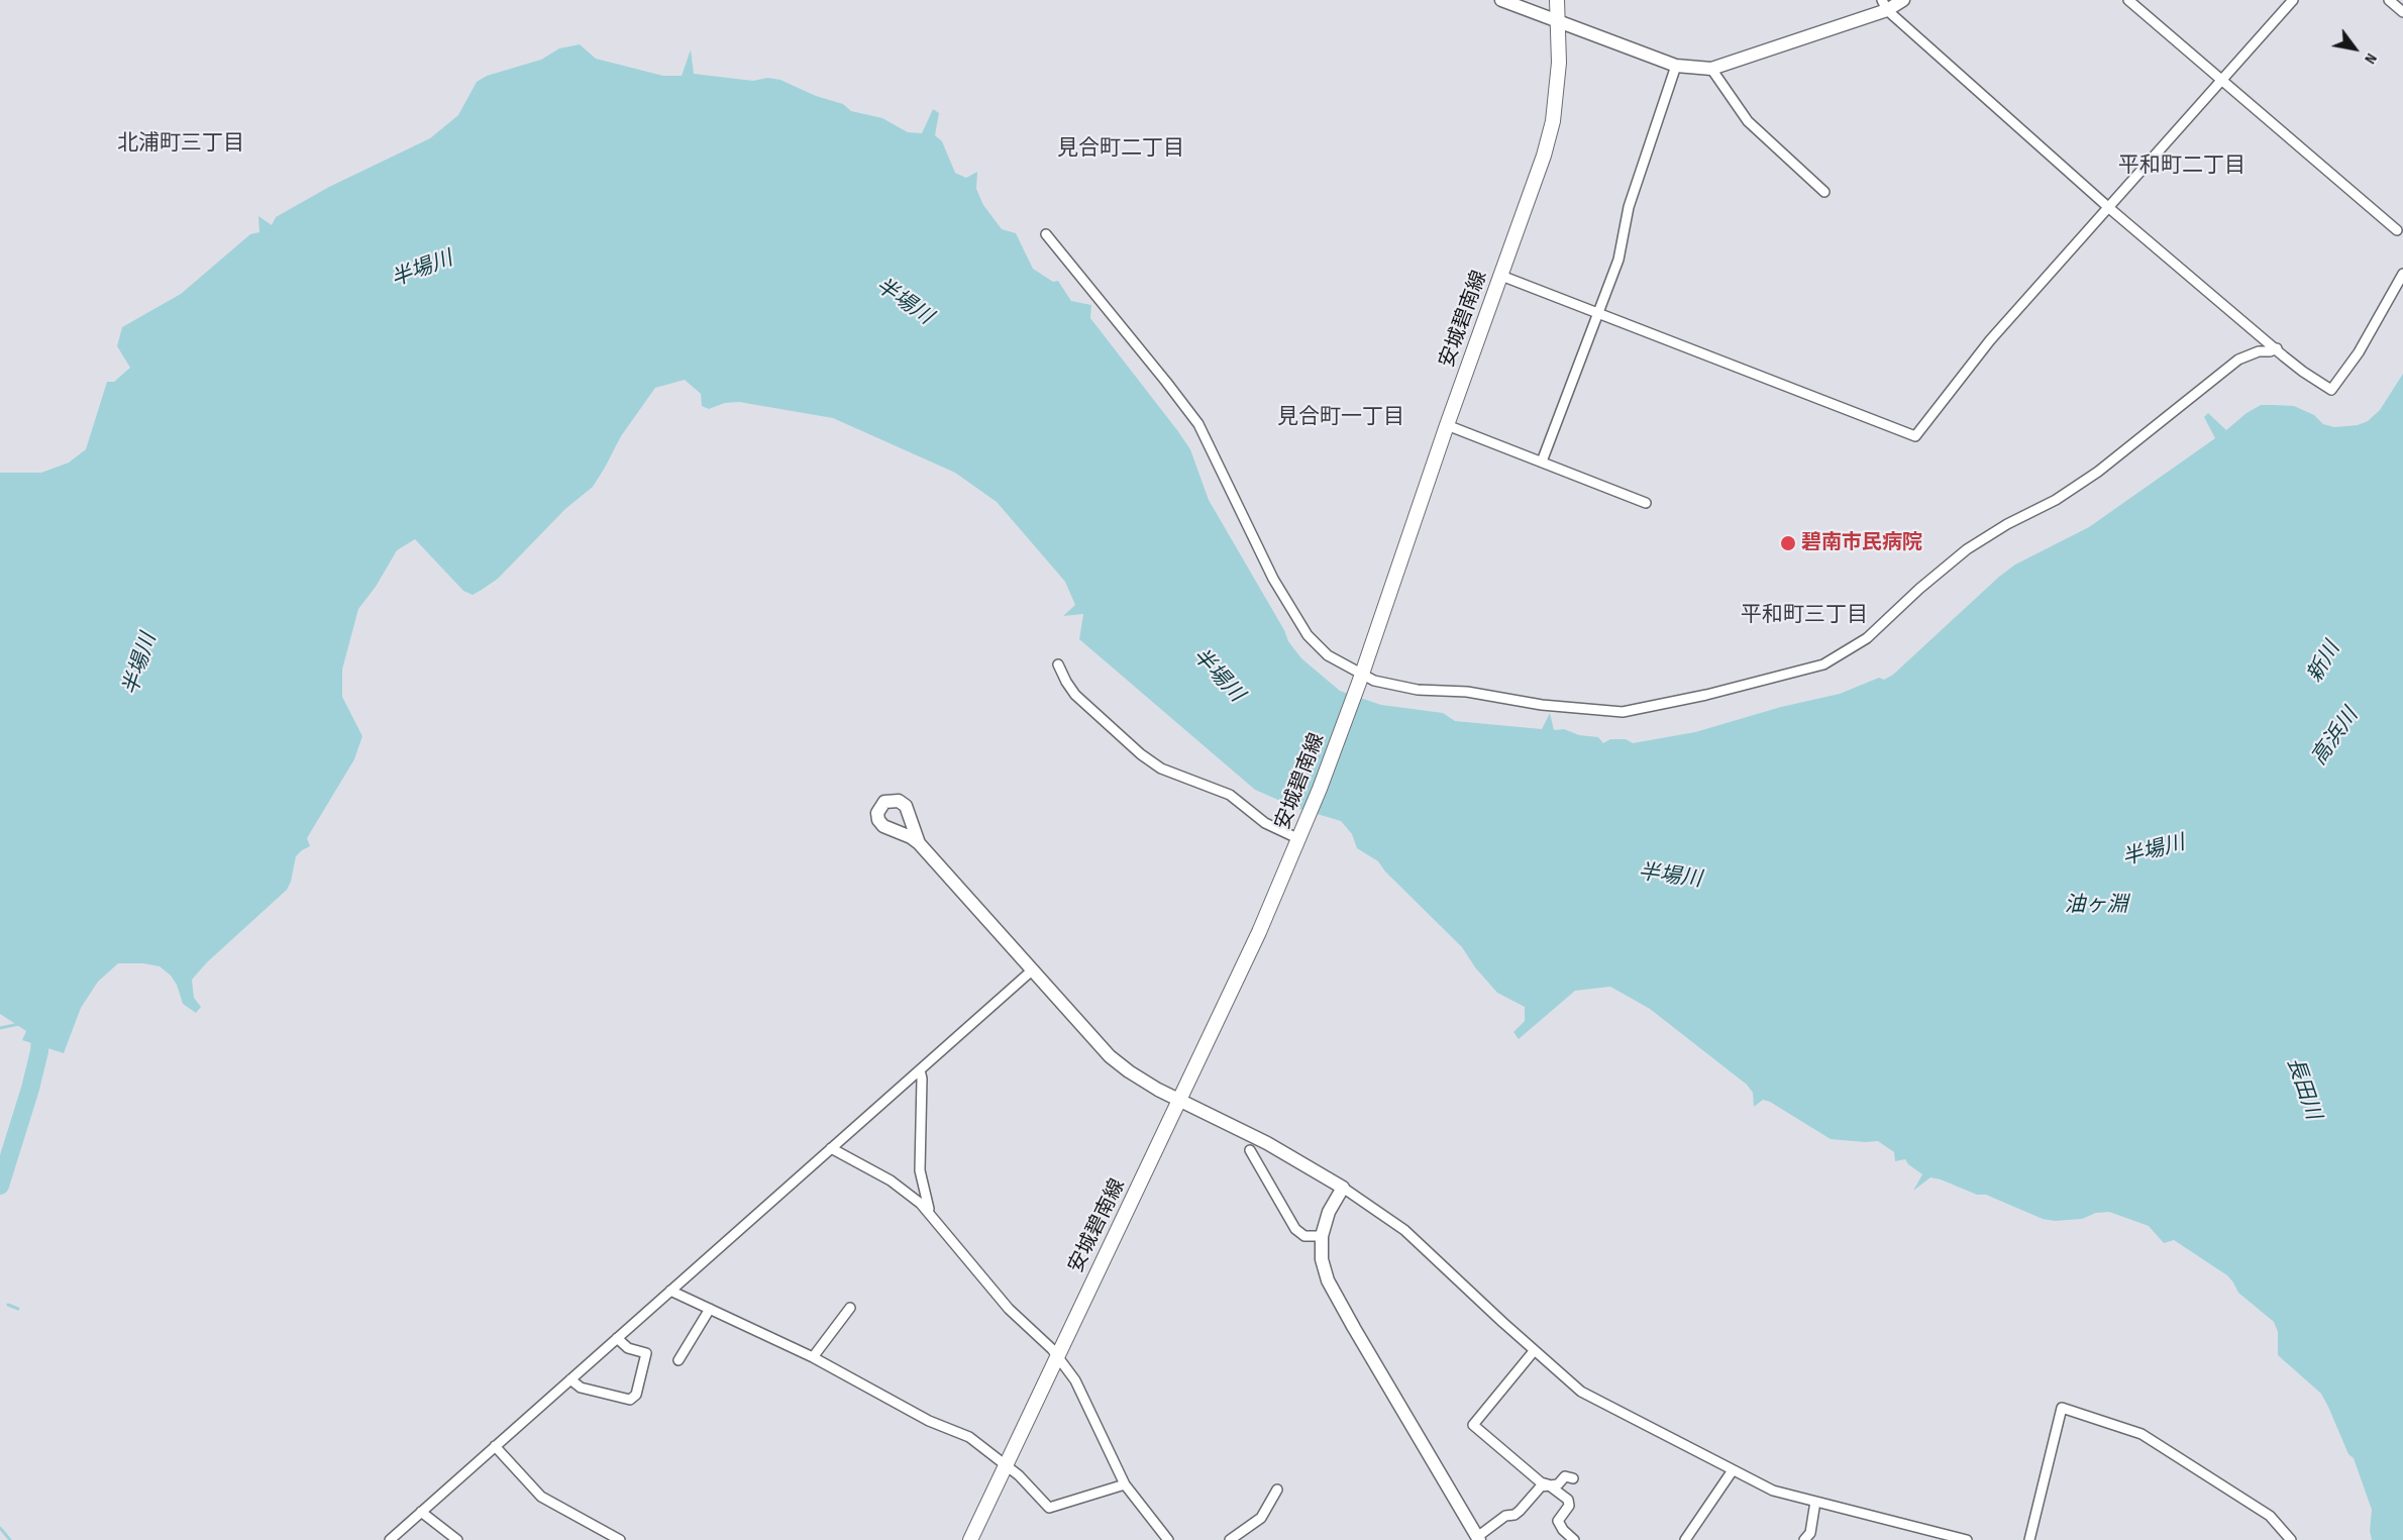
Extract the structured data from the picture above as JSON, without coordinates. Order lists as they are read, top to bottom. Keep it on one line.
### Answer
{"streets":{"main road":["安城碧南線"]},"districts":["北浦町三丁目","見合町二丁目","平和町二丁目","見合町一丁目","平和町三丁目"],"water":["半場川","新川","高浜川","油ヶ淵","長田川"],"places":["碧南市民病院"],"north":"bottom right"}
